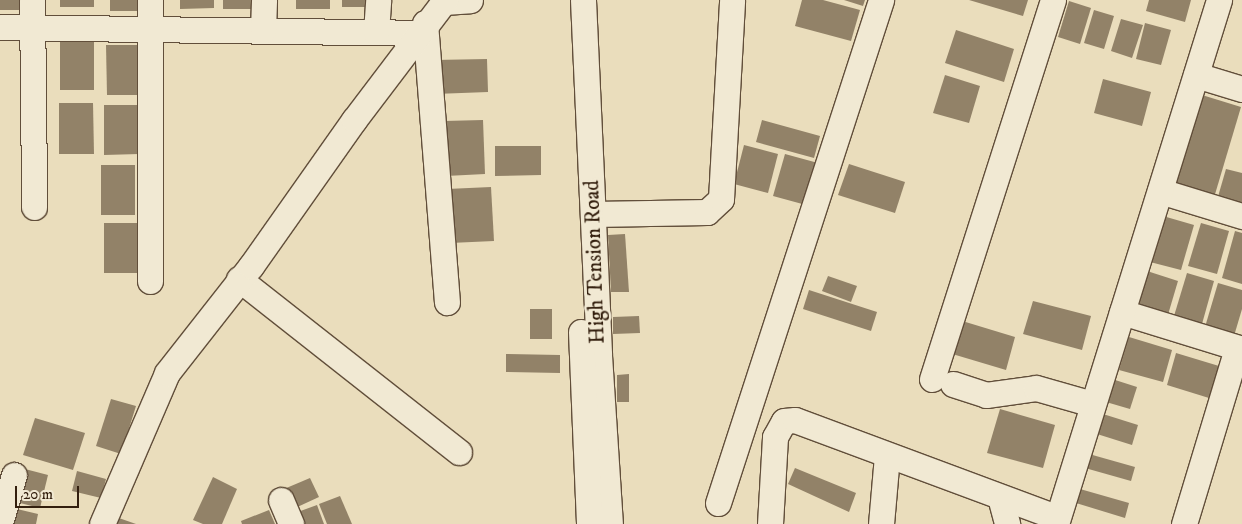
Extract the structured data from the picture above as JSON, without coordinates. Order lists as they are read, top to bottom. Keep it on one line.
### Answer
{"streets":{"street":["High Tension Road"]},"scale_bar":"20 m"}
